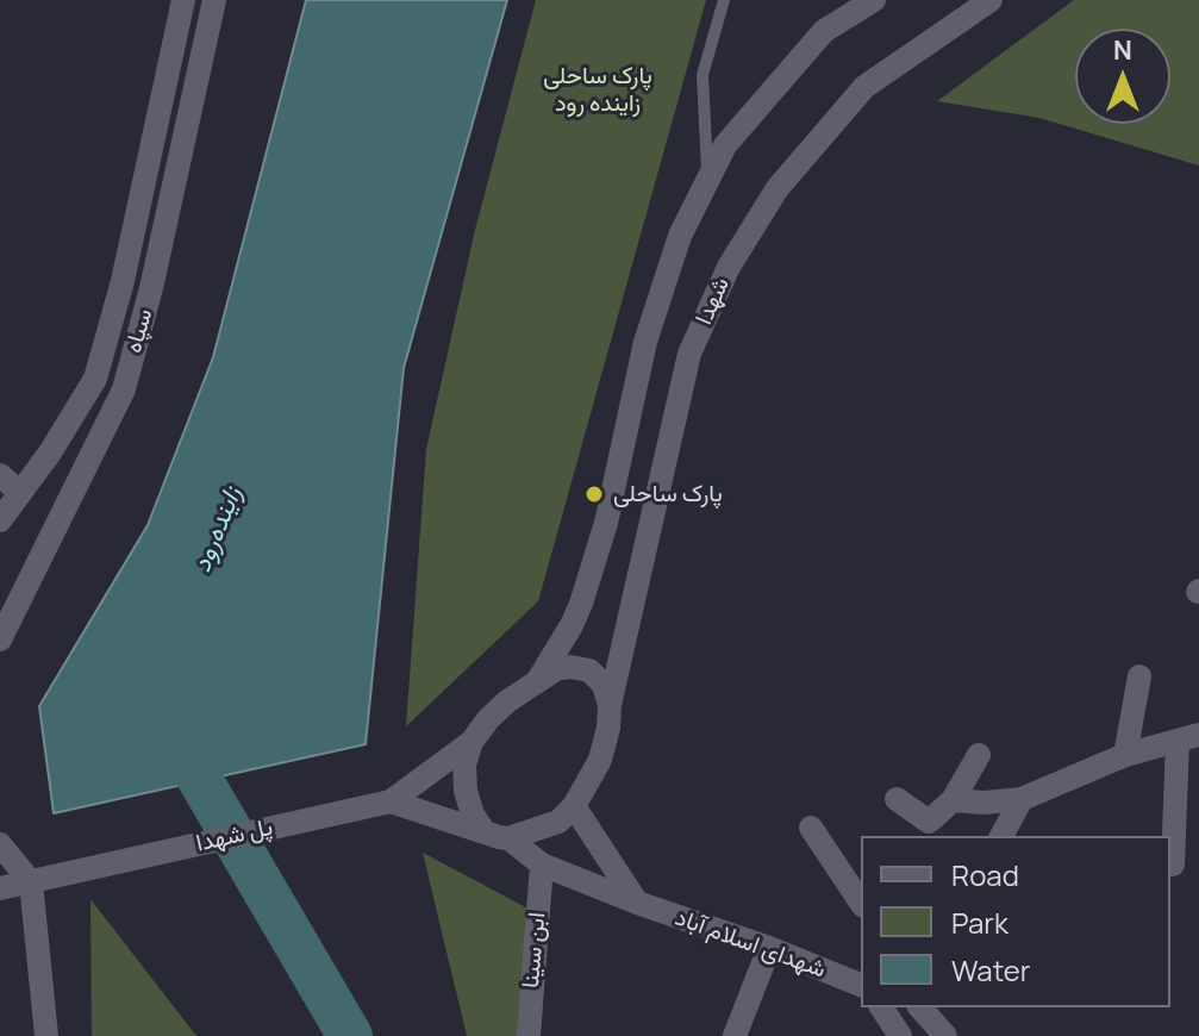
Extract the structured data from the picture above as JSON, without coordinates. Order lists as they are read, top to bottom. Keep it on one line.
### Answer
{"streets":{"main road":["شهدا","سپاه","پل شهدا","شهدای اسلام آباد","ابن سینا"]},"crossings":[["شهدا","شهدای اسلام آباد"],["شهدای اسلام آباد","ابن سینا"]],"water":["زاینده‌رود"],"parks":["پارک ساحلی زاینده رود"],"places":["پارک ساحلی"],"legend":["Road","Park","Water"],"north":"top"}
